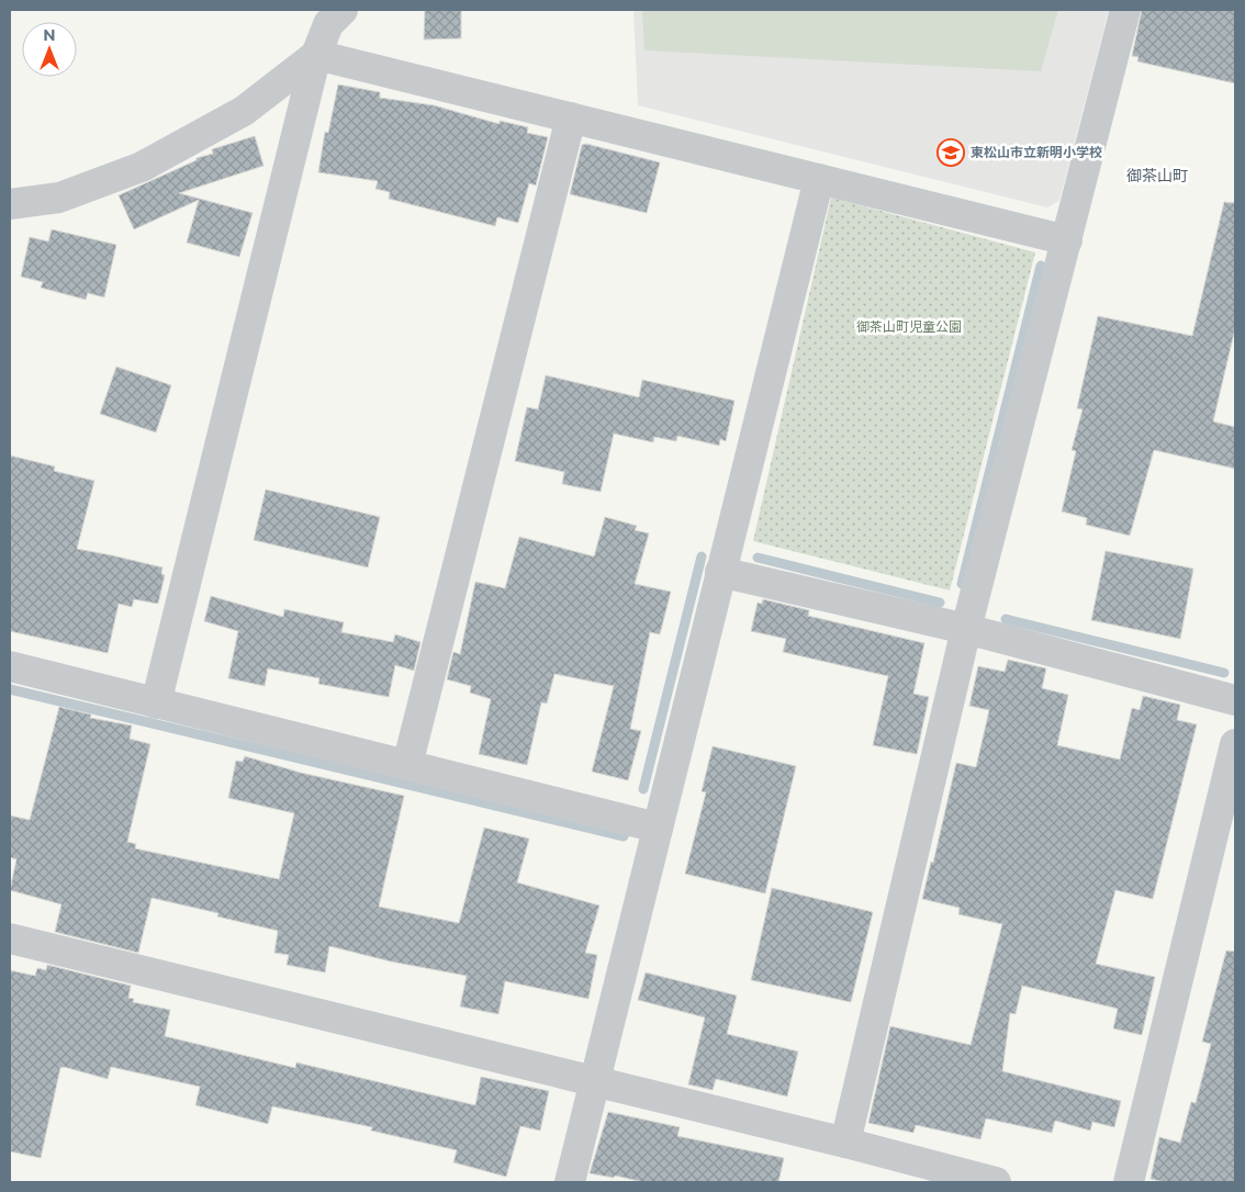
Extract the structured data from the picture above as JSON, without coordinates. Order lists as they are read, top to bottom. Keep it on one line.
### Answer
{"districts":["御茶山町"],"parks":["御茶山町児童公園"],"places":{"school or university":["東松山市立新明小学校"]},"north":"top"}
